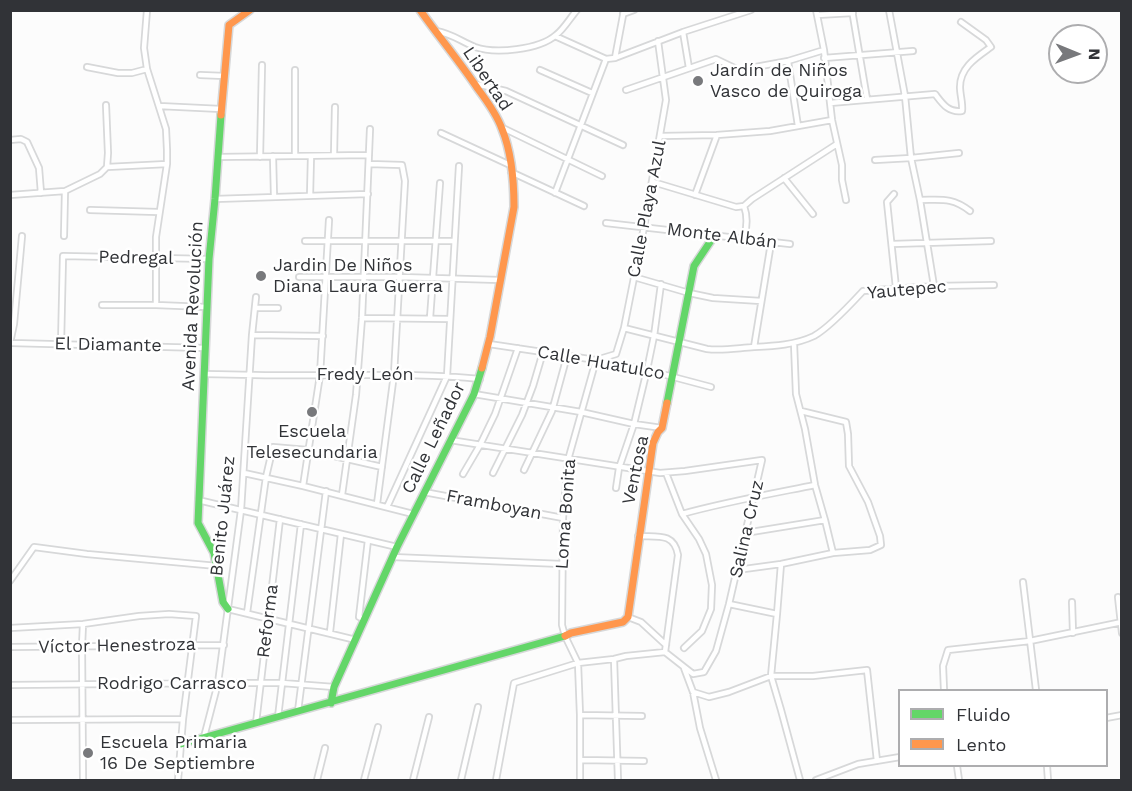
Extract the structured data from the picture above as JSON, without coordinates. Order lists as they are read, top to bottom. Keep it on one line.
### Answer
{"streets":{"street":["Libertad","Calle Playa Azul","Monte Albán","Pedregal","Yautepec","Avenida Revolución","El Diamante","Calle Huatulco","Fredy León","Calle Leñador","Ventosa","Framboyan","Loma Bonita","Benito Juárez","Salina Cruz","Reforma","Víctor Henestroza","Rodrigo Carrasco"]},"crossings":[["Libertad","Calle Leñador"],["Calle Playa Azul","Monte Albán"],["Calle Playa Azul","Yautepec"],["Calle Playa Azul","Calle Huatulco"],["Calle Playa Azul","Loma Bonita"],["Monte Albán","Ventosa"],["Pedregal","Avenida Revolución"],["Pedregal","El Diamante"],["Yautepec","Ventosa"],["Avenida Revolución","El Diamante"],["Avenida Revolución","Fredy León"],["Avenida Revolución","Benito Juárez"],["Calle Huatulco","Calle Leñador"],["Calle Huatulco","Ventosa"],["Calle Huatulco","Loma Bonita"],["Fredy León","Calle Leñador"],["Fredy León","Benito Juárez"],["Calle Leñador","Framboyan"],["Calle Leñador","Rodrigo Carrasco"],["Ventosa","Salina Cruz"],["Framboyan","Loma Bonita"],["Benito Juárez","Víctor Henestroza"],["Benito Juárez","Rodrigo Carrasco"],["Reforma","Rodrigo Carrasco"]],"places":["Jardín de Niños Vasco de Quiroga","Jardin De Niños Diana Laura Guerra","Escuela Telesecundaria","Escuela Primaria 16 De Septiembre"],"legend":["Fluido","Lento"],"north":"right"}
